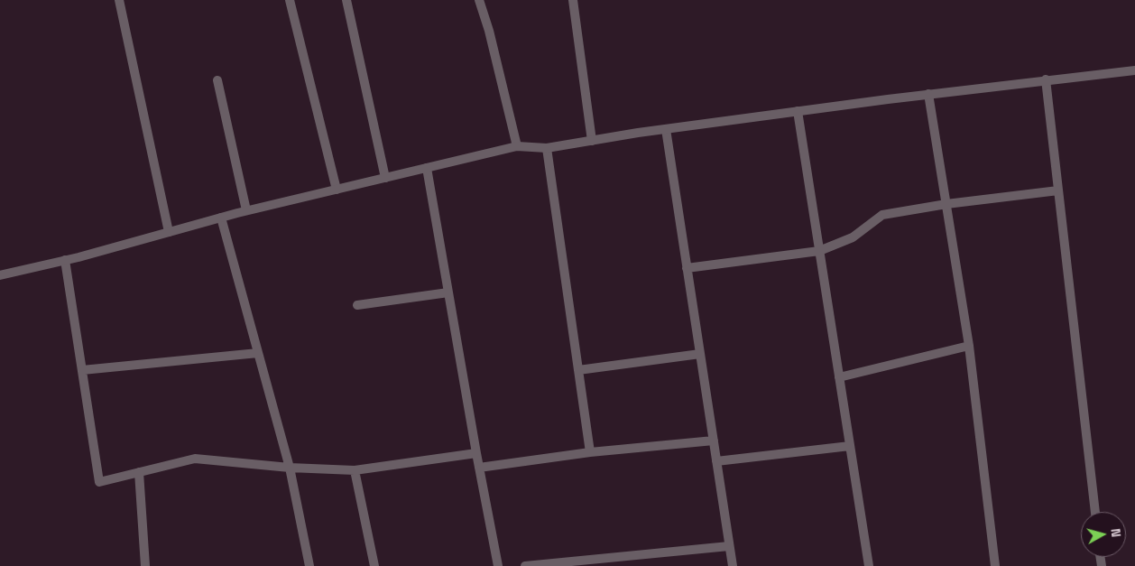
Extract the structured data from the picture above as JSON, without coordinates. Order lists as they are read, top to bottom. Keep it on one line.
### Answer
{"north":"right"}
